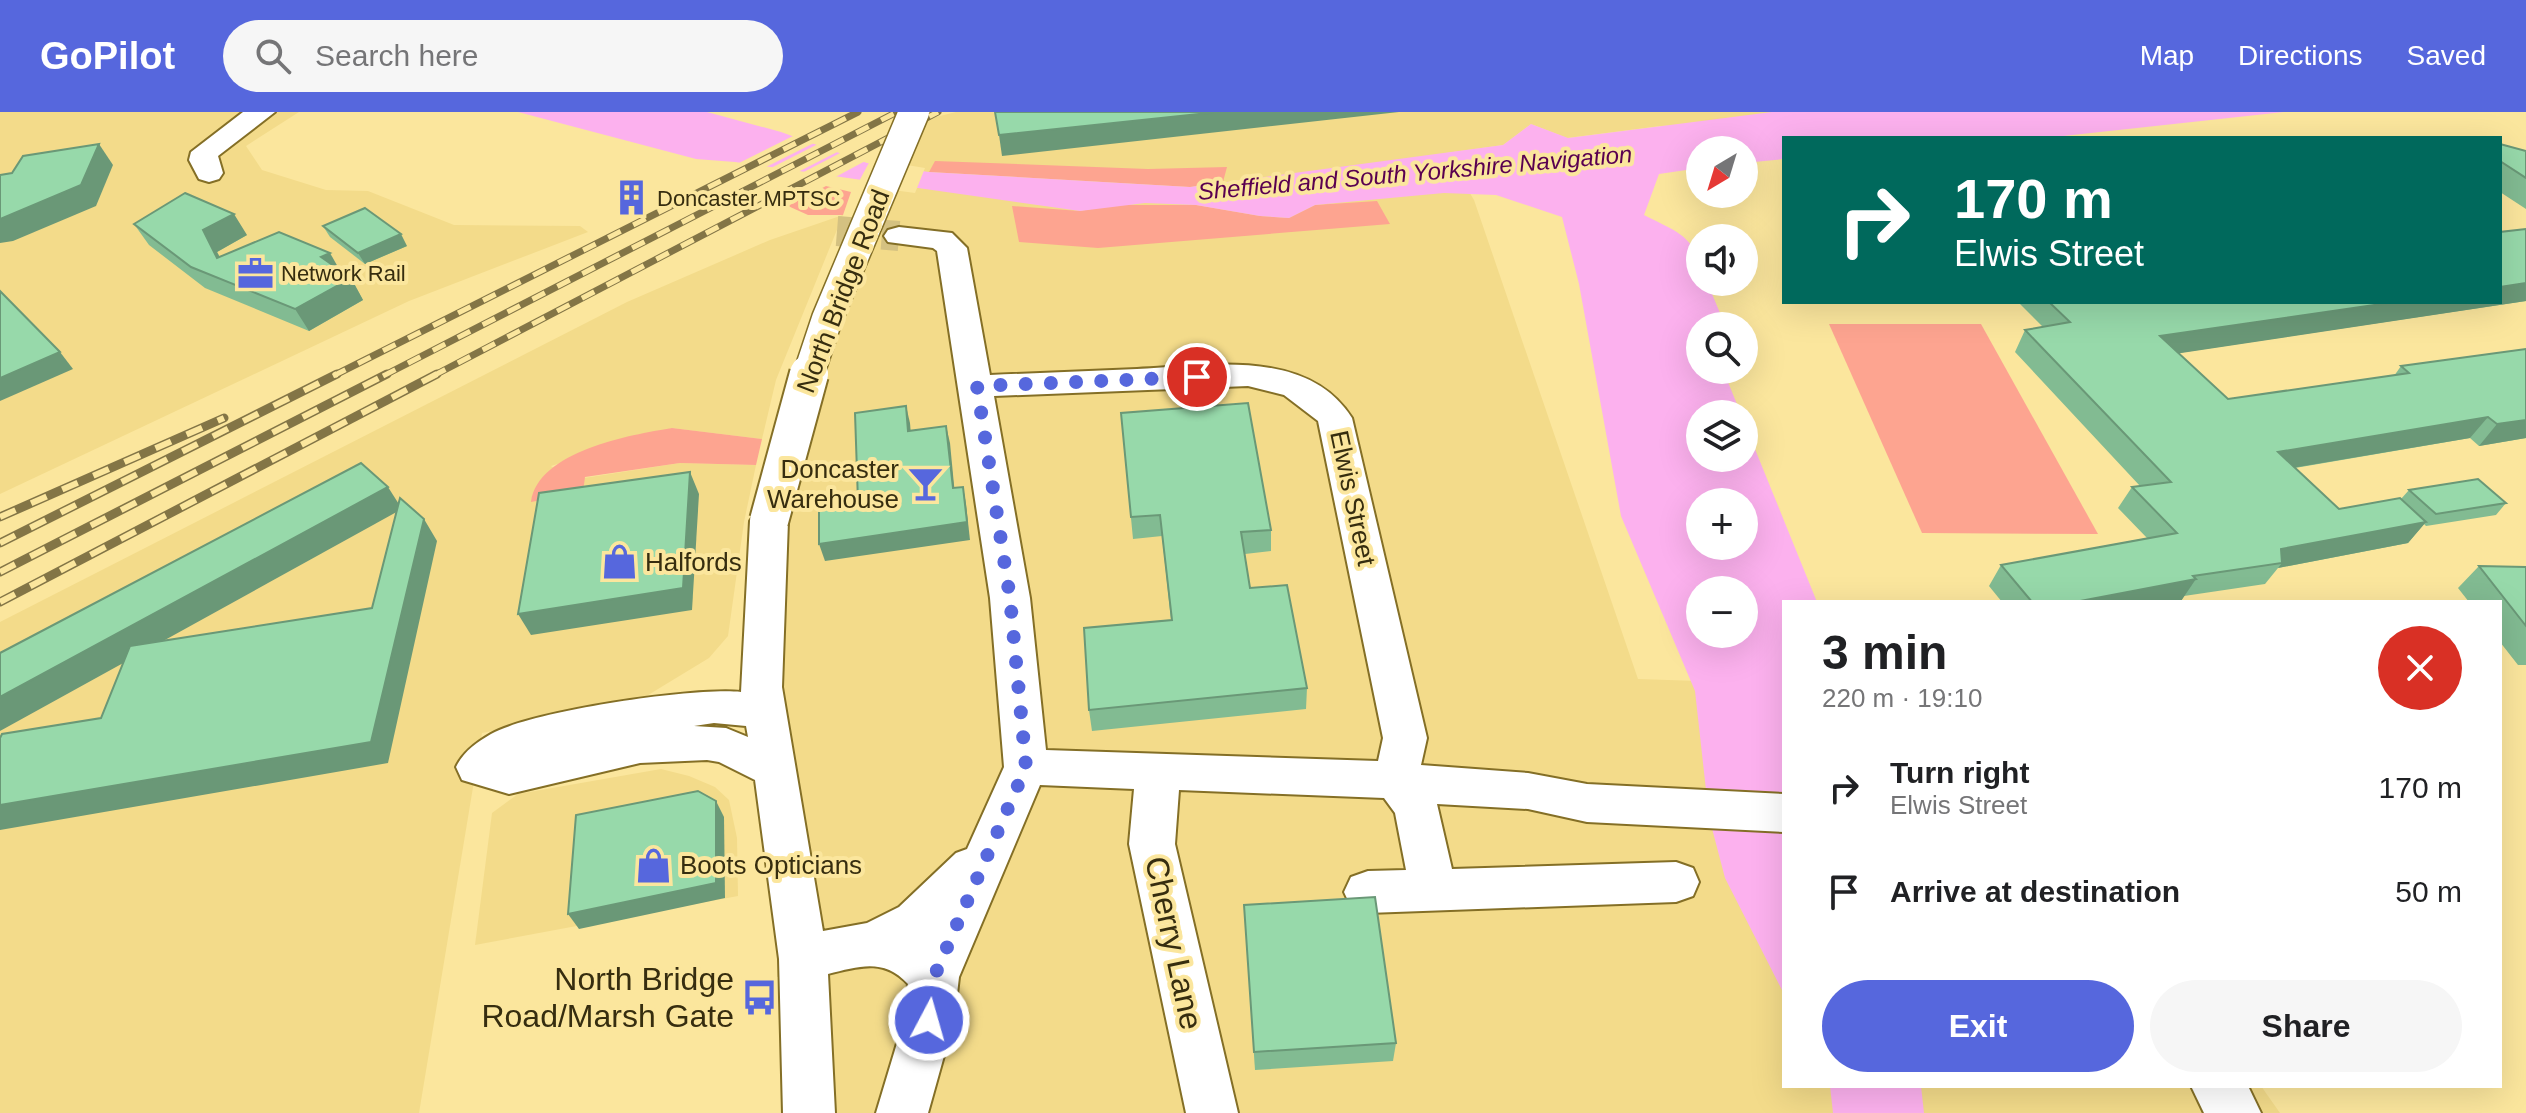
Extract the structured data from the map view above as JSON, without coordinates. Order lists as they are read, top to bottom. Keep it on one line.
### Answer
{"streets":{"street":["North Bridge Road","Elwis Street","Cherry Lane"]},"water":["Sheffield and South Yorkshire Navigation"],"places":{"building":["Doncaster MPTSC"],"office":["Network Rail"],"bar":["Doncaster Warehouse"],"shop":["Halfords","Boots Opticians"],"bus stop":["North Bridge Road/Marsh Gate"]},"north":"bottom left","page":{"header":"GoPilot","search":"Search here","nav":["Map","Directions","Saved"],"map_buttons":["+","−"],"turn":["170 m","Elwis Street"],"heading":["3 min","220 m · 19:10"],"list":[{"name":"Turn right","note":"Elwis Street","value":"170 m"},{"name":"Arrive at destination","value":"50 m"}],"buttons":["Exit","Share"]}}
